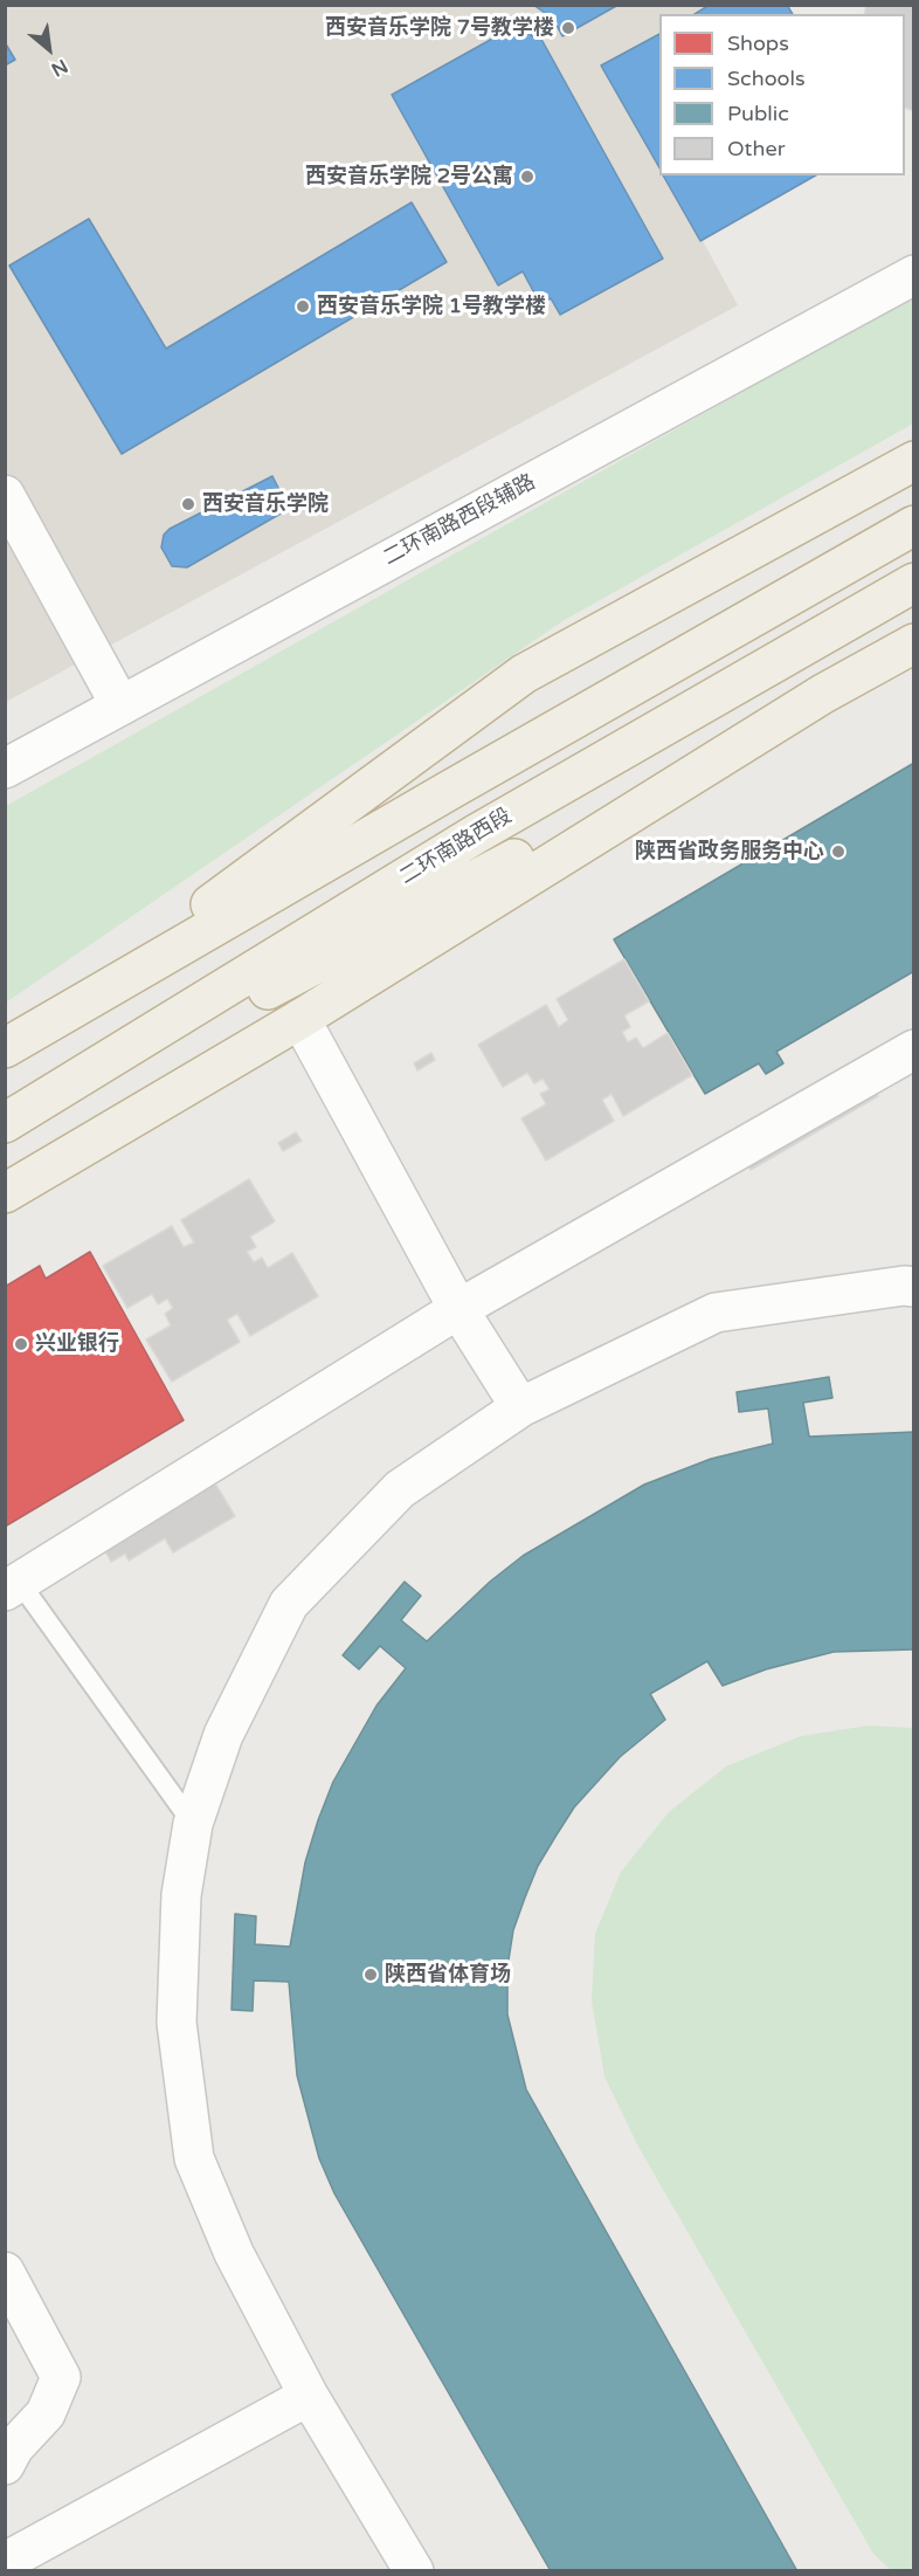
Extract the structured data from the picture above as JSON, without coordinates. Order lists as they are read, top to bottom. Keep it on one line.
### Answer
{"streets":{"highway":["二环南路西段"],"street":["二环南路西段辅路"]},"places":["西安音乐学院 7号教学楼","西安音乐学院 2号公寓","西安音乐学院 1号教学楼","西安音乐学院","陕西省政务服务中心","兴业银行","陕西省体育场"],"legend":["Shops","Schools","Public","Other"],"north":"bottom right"}
